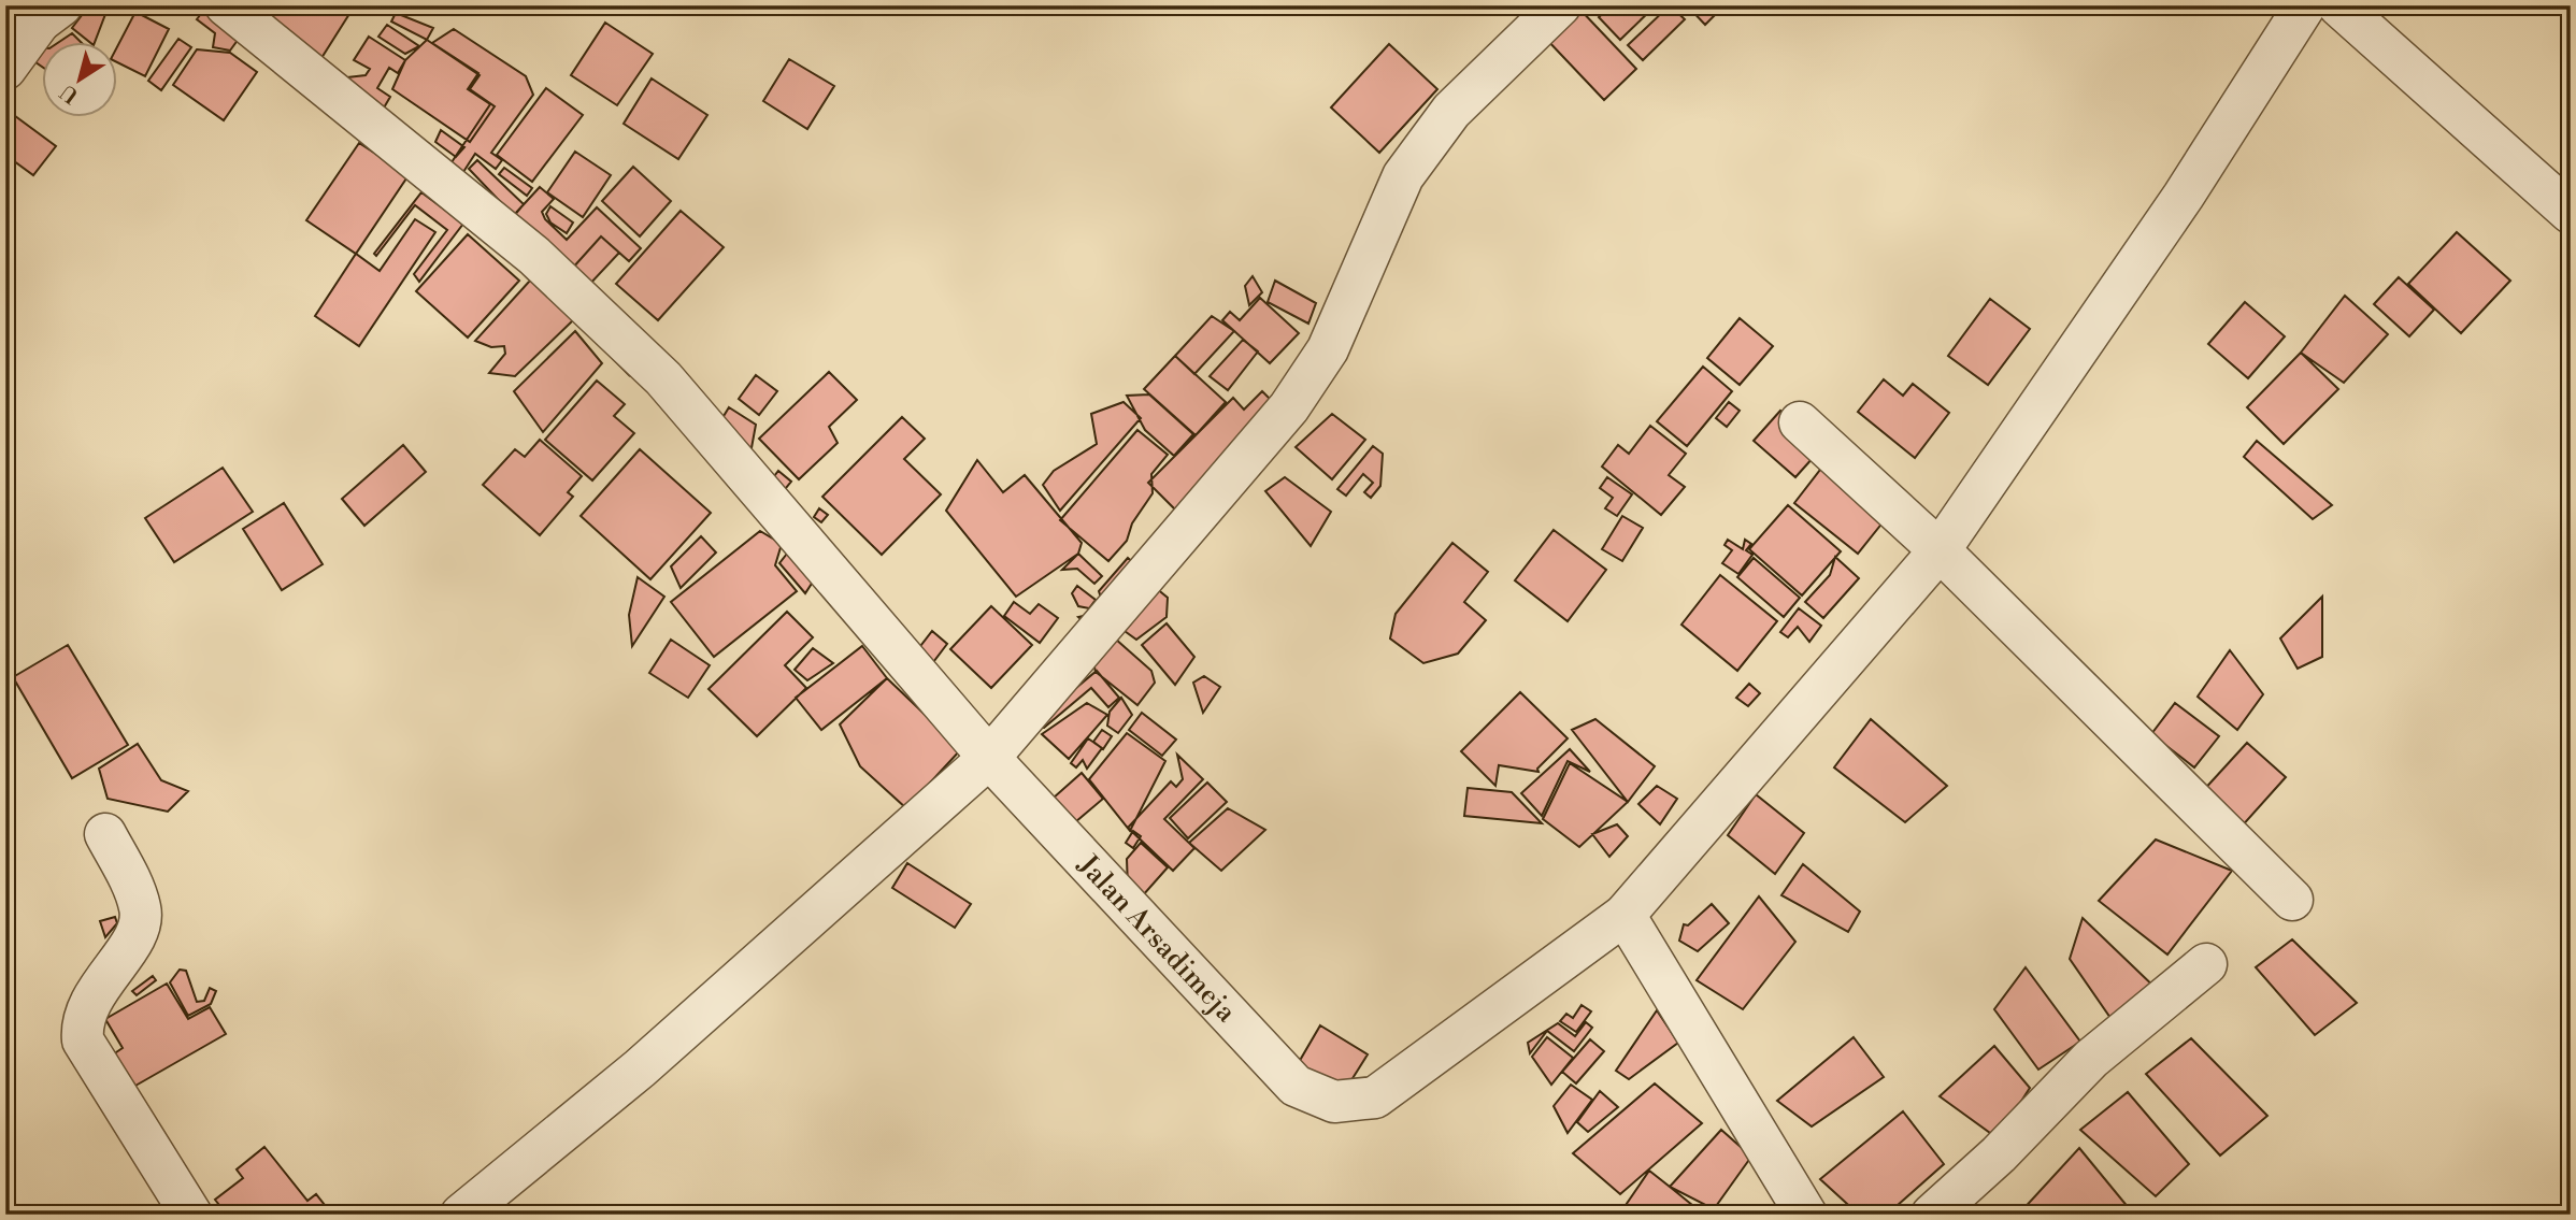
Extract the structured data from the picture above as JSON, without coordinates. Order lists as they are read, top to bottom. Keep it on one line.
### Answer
{"streets":{"street":["Jalan Arsadimeja"]},"north":"bottom left"}
